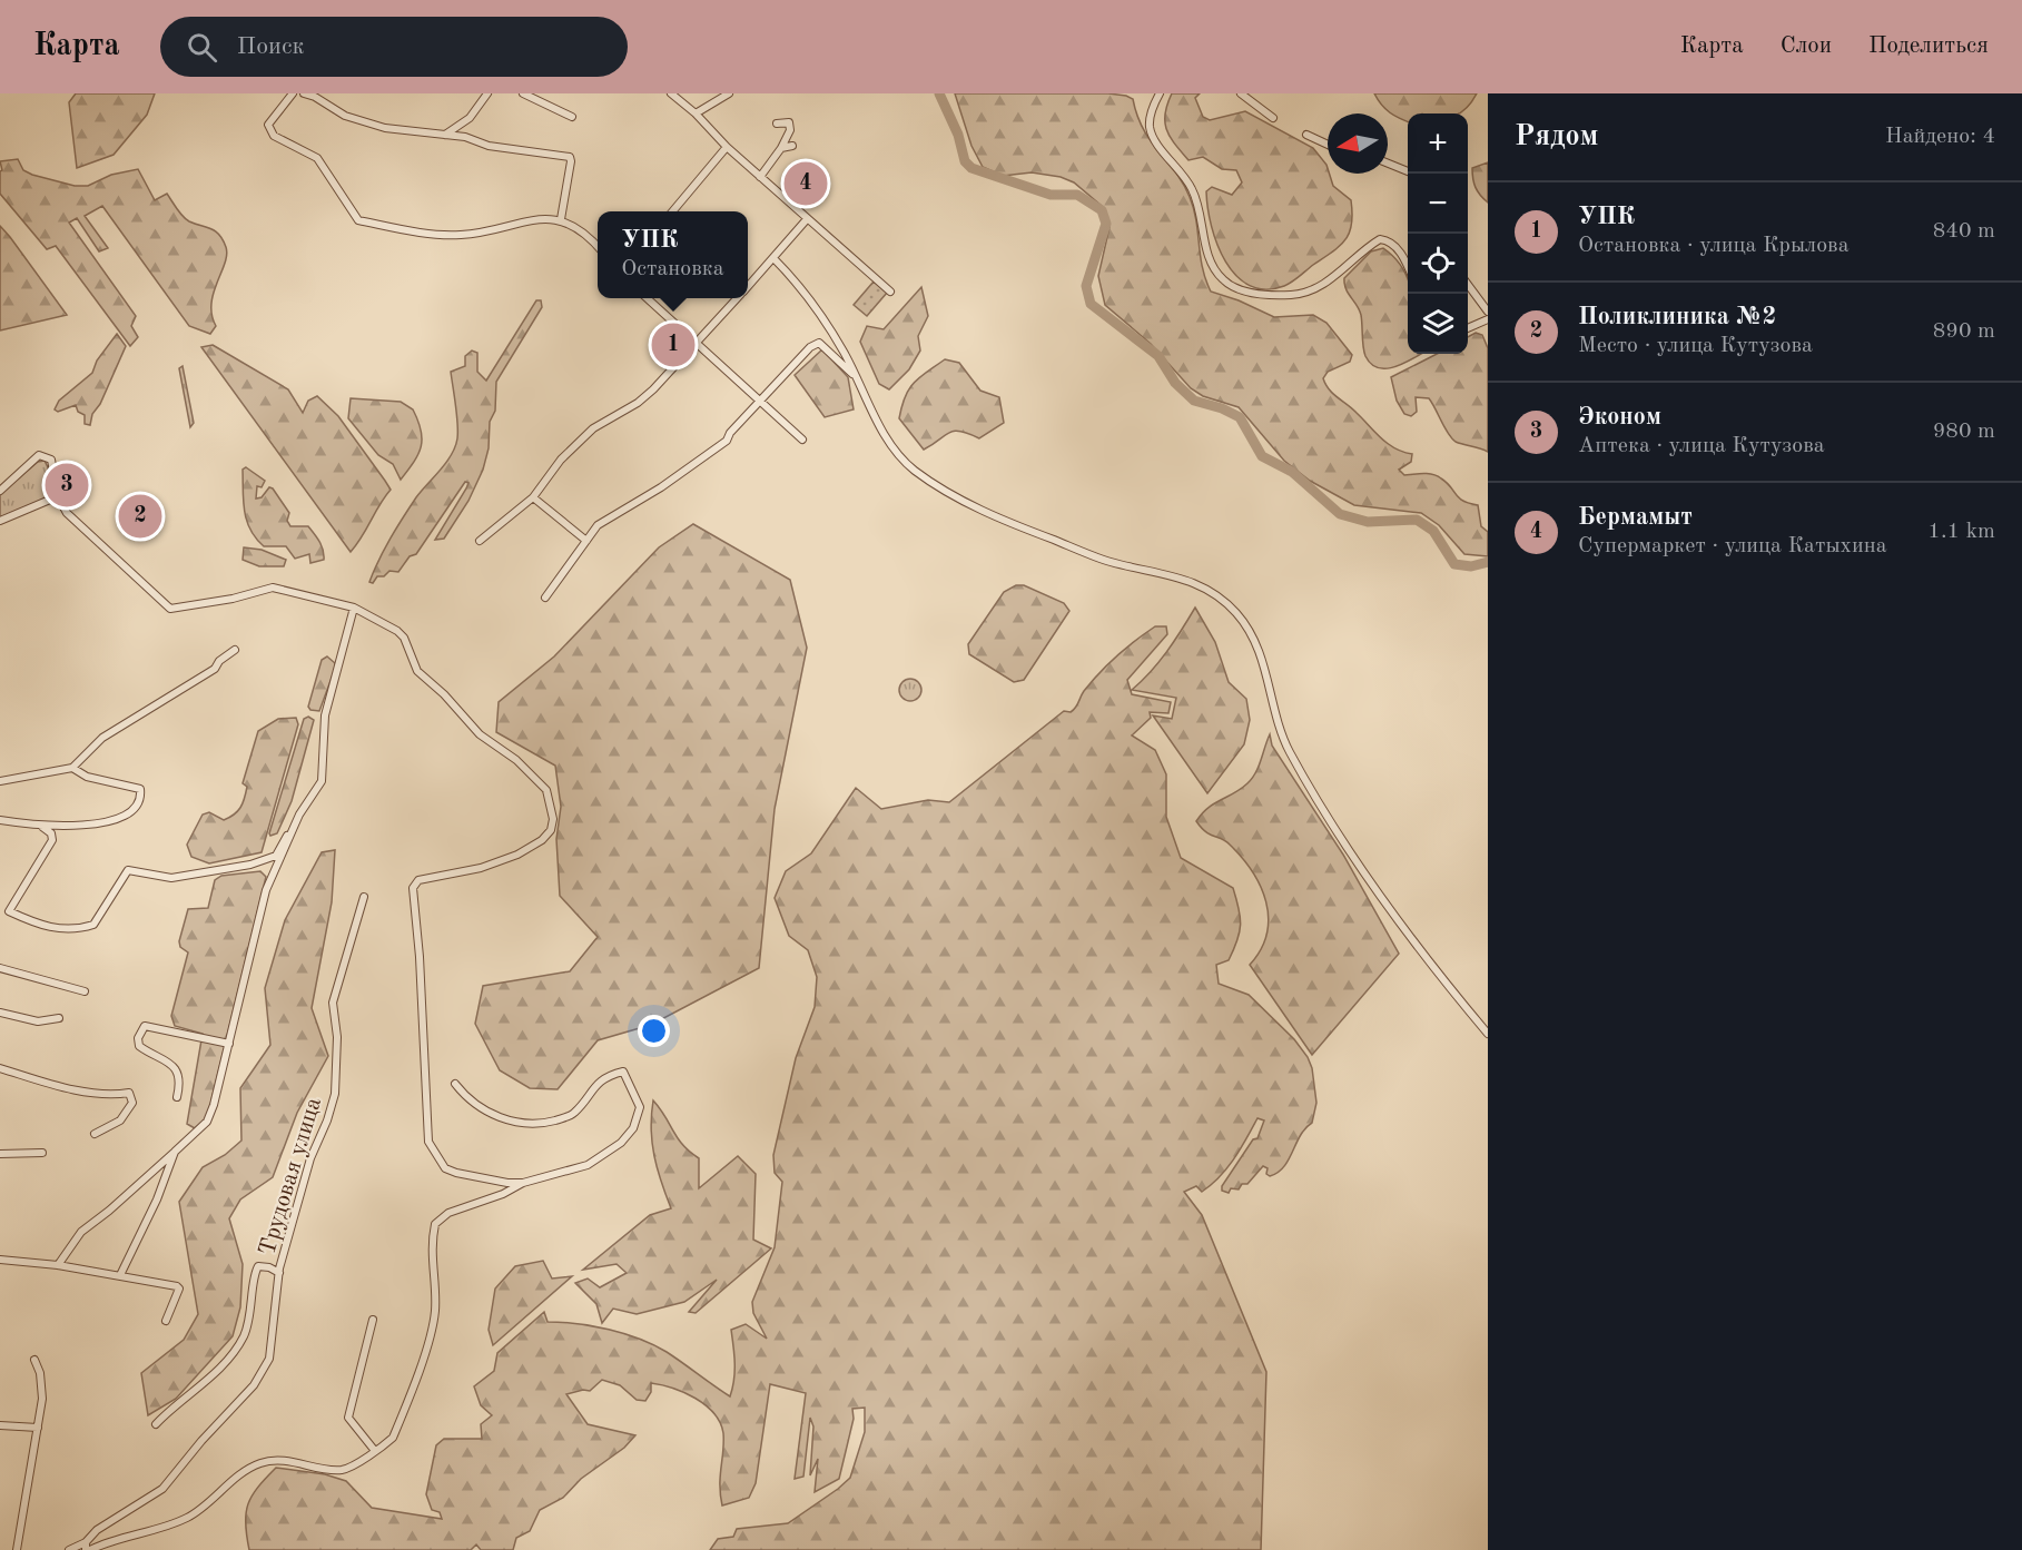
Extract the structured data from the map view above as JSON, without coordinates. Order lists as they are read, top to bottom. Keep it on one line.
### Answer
{"streets":{"street":["Трудовая улица"]},"north":"left","page":{"header":"Карта","search":"Поиск","nav":["Карта","Слои","Поделиться"],"heading":["Рядом","Найдено: 4"],"map_buttons":["+","−"],"pins":["4","1","3","2"],"list":[{"mark":"1","name":"УПК","note":"Остановка · улица Крылова","value":"840 m"},{"mark":"2","name":"Поликлиника №2","note":"Место · улица Кутузова","value":"890 m"},{"mark":"3","name":"Эконом","note":"Аптека · улица Кутузова","value":"980 m"},{"mark":"4","name":"Бермамыт","note":"Супермаркет · улица Катыхина","value":"1.1 km"}],"popup":["УПК","Остановка"]}}
